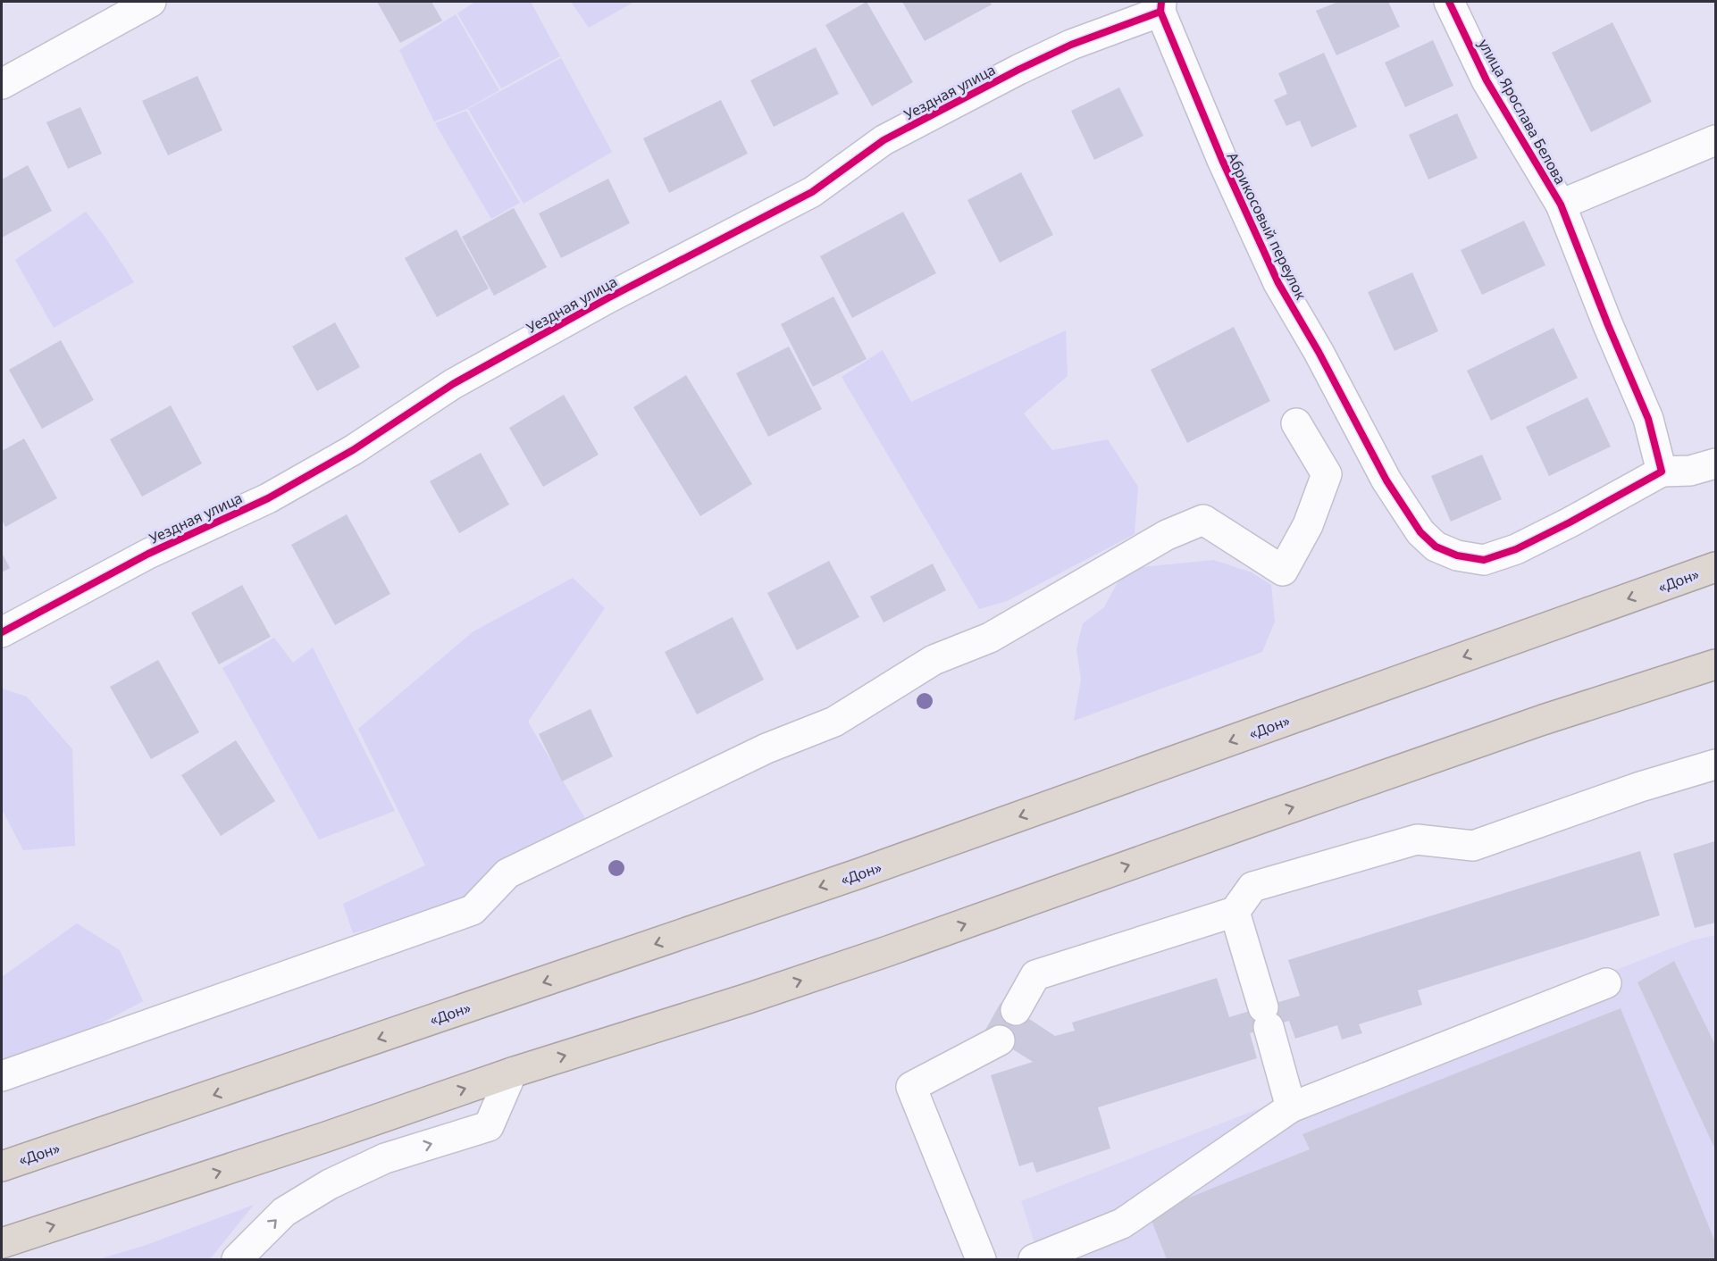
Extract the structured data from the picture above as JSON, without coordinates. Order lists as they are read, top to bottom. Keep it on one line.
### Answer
{"streets":{"highway":["«Дон»"],"street":["Уездная улица","улица Ярослава Белова","Абрикосовый переулок"]},"crossings":[["Уездная улица","Абрикосовый переулок"],["улица Ярослава Белова","Абрикосовый переулок"]]}
